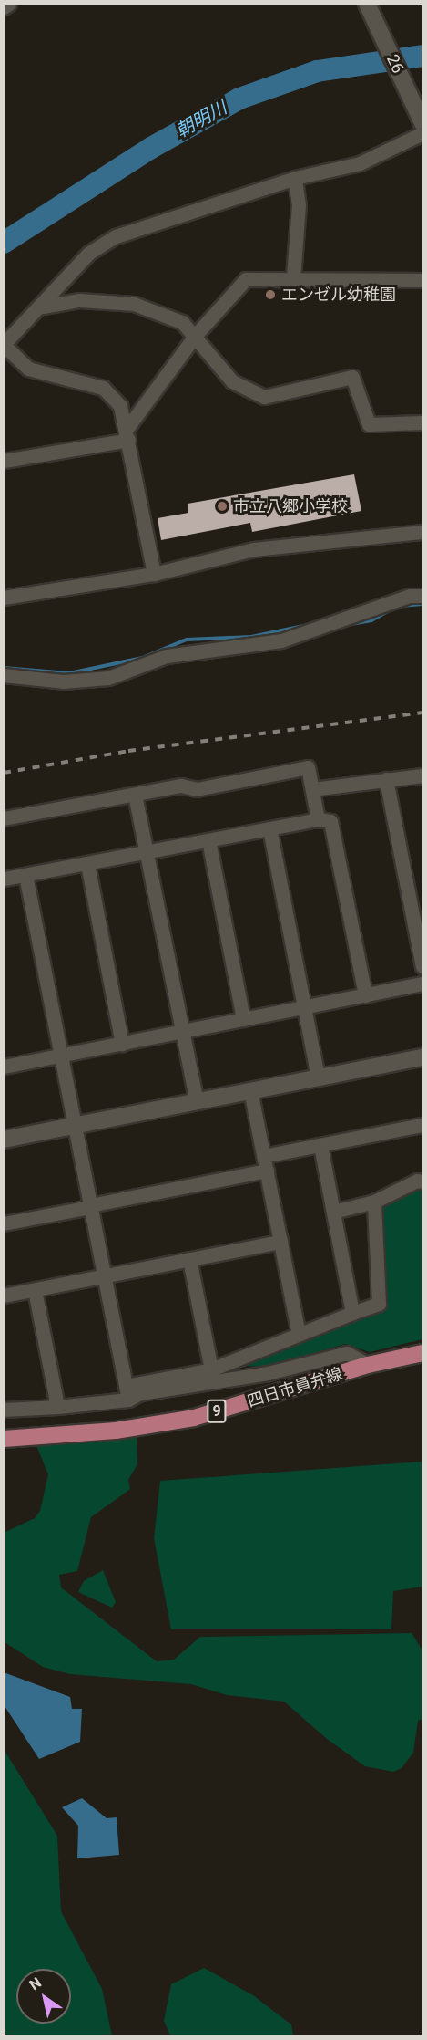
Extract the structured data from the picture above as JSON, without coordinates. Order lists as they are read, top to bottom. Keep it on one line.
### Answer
{"streets":{"main road":["四日市員弁線","9"],"street":["26"]},"water":["朝明川"],"places":["エンゼル幼稚園","市立八郷小学校"],"north":"top left"}
